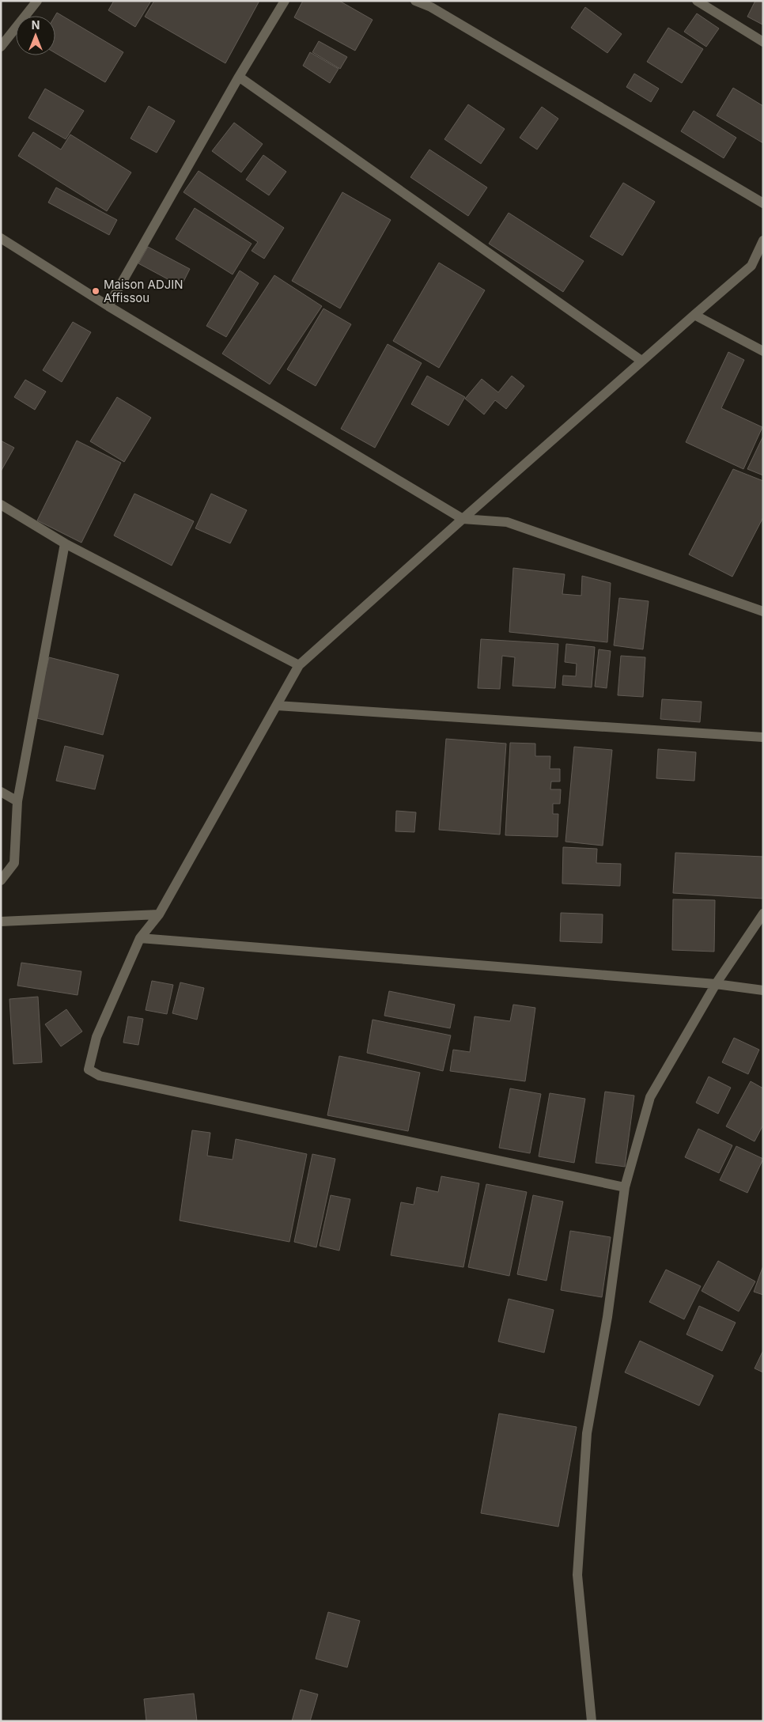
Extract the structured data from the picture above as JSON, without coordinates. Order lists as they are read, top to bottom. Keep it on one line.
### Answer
{"places":["Maison ADJIN Affissou"],"north":"top"}
